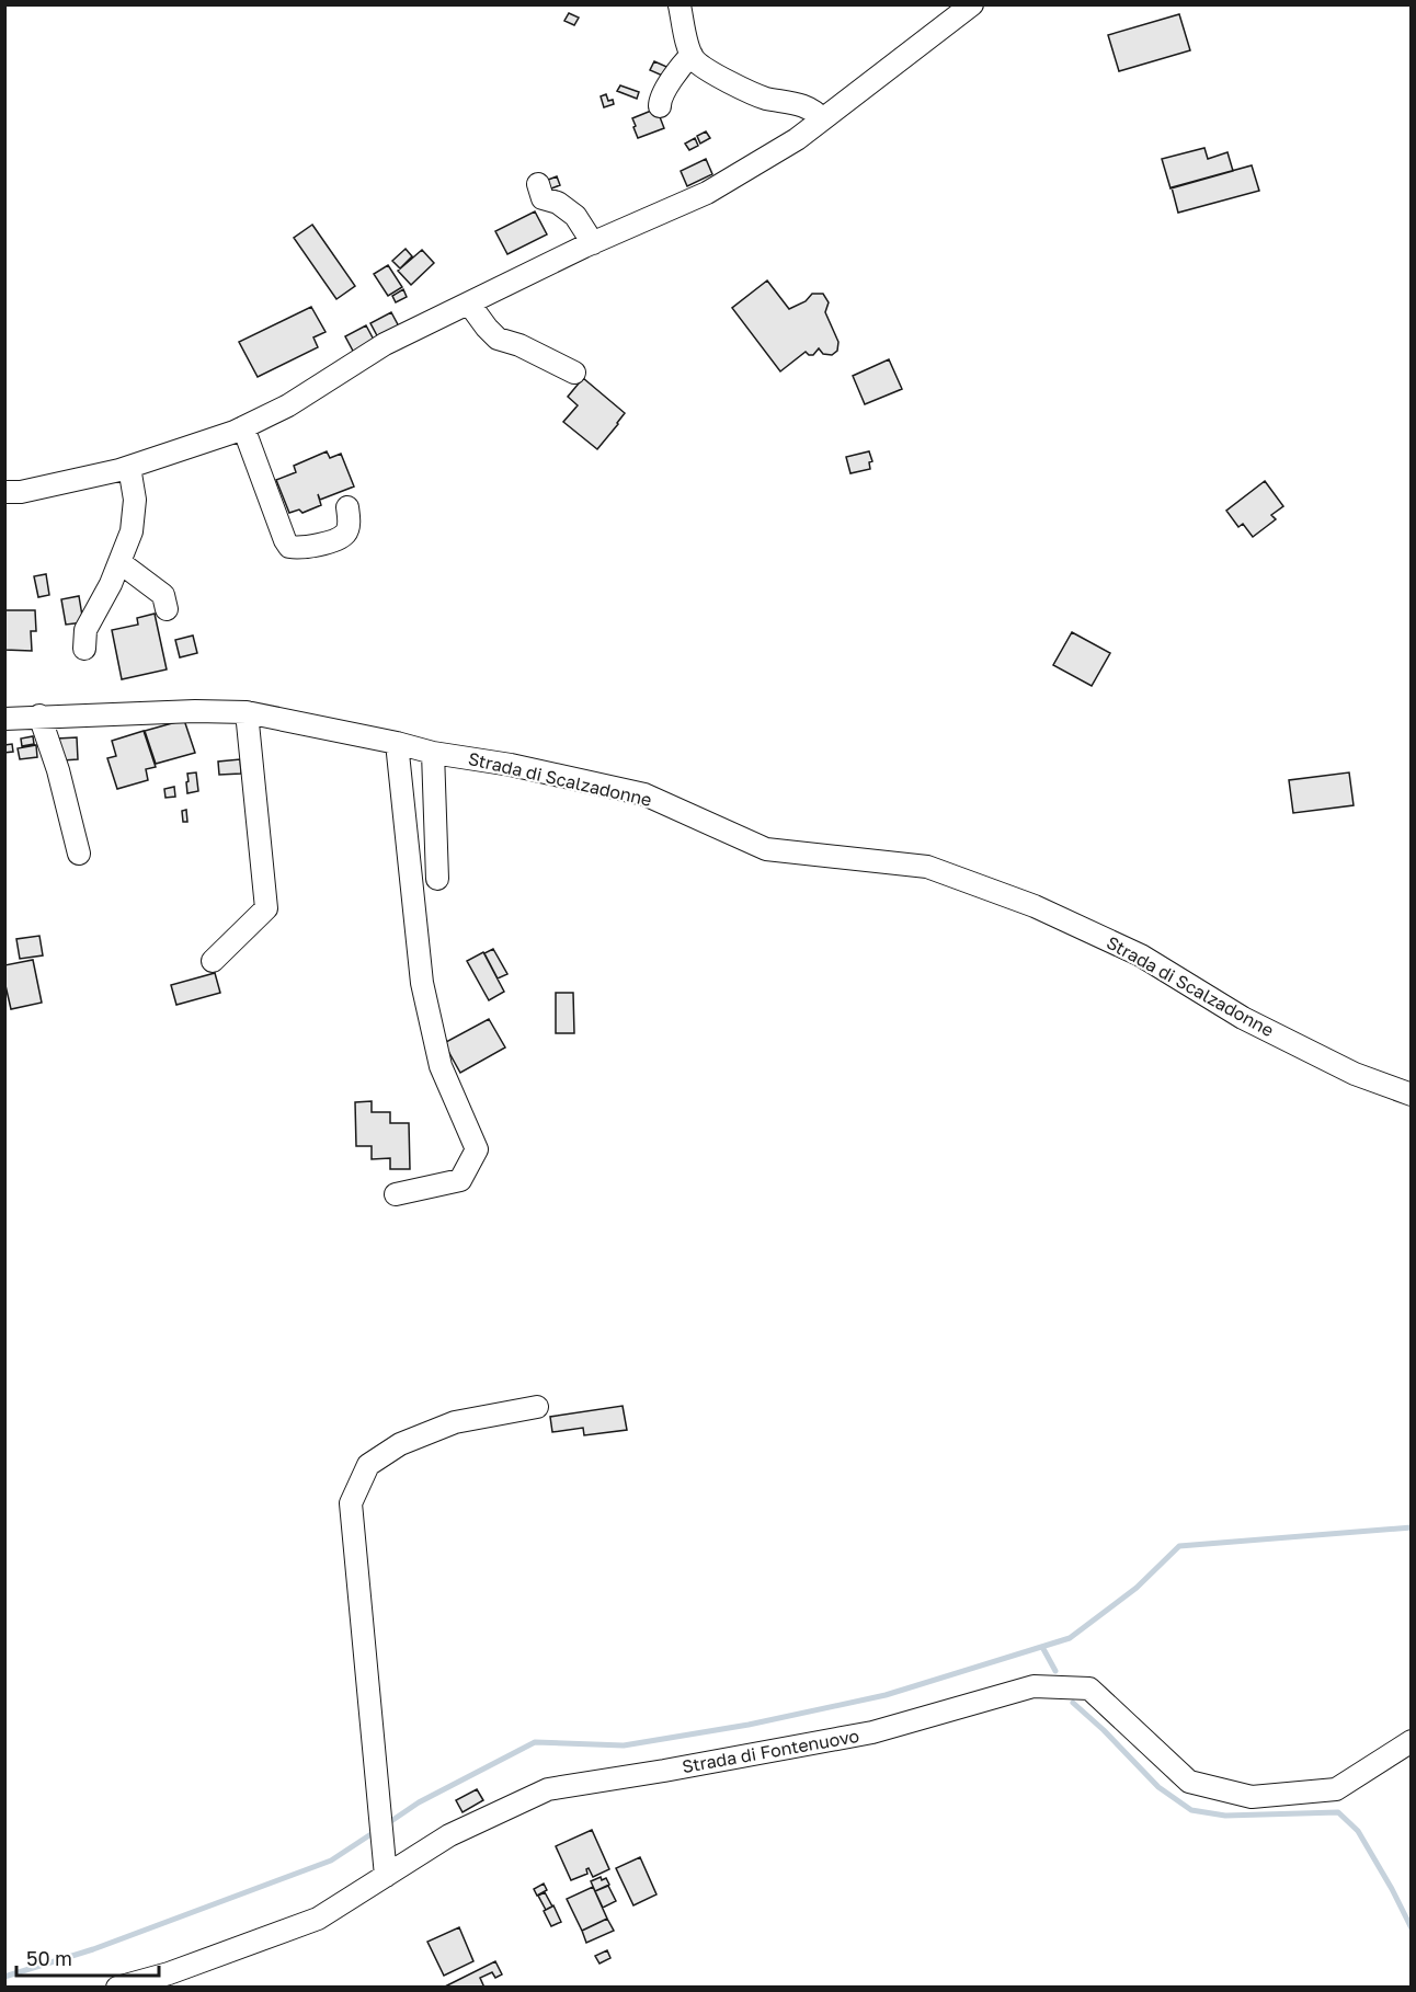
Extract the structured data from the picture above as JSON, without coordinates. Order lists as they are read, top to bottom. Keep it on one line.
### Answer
{"streets":{"street":["Strada di Scalzadonne","Strada di Fontenuovo"]},"scale_bar":"50 m"}
